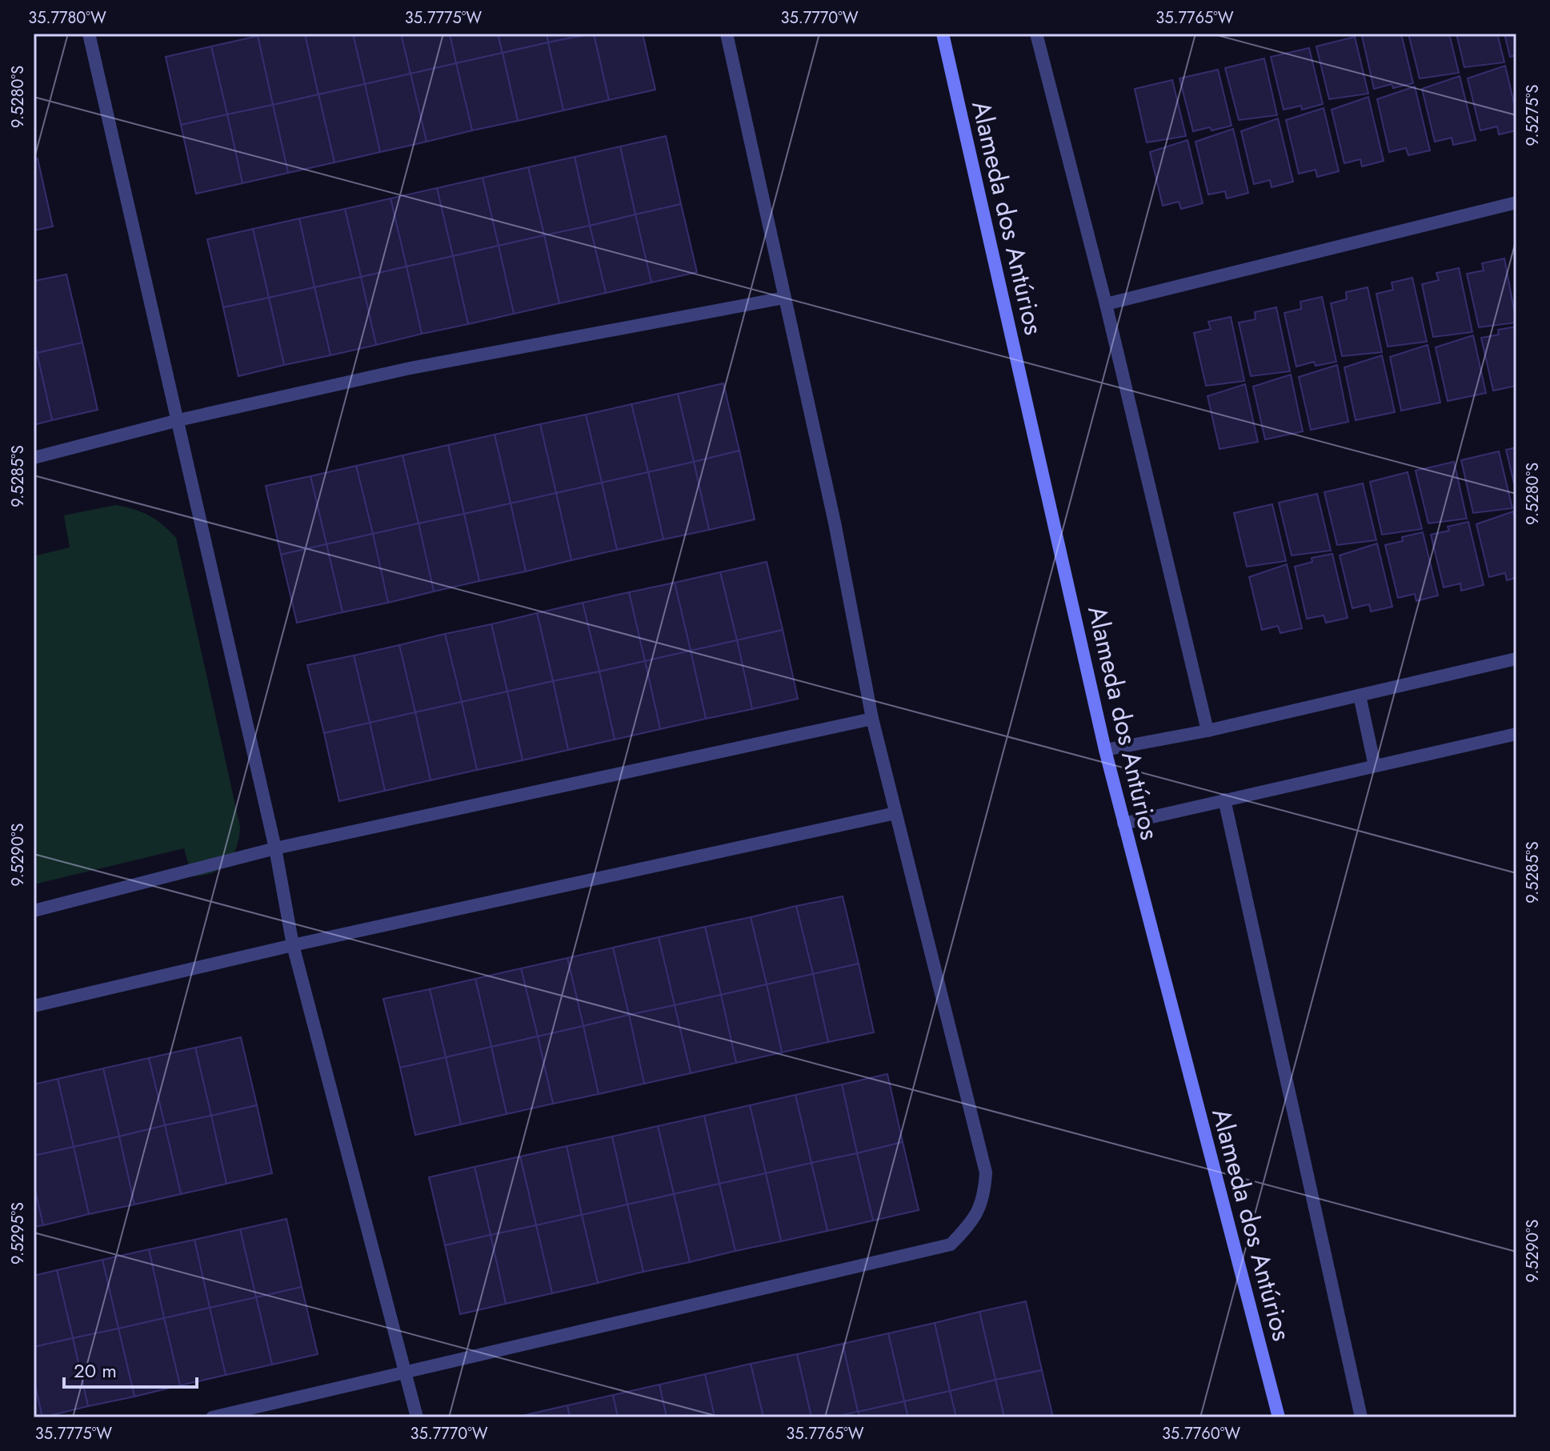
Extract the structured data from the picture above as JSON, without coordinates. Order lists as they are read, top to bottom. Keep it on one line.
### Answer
{"streets":{"street":["Alameda dos Antúrios"]},"scale_bar":"20 m","coordinates":["35.7780°W","35.7775°W","35.7770°W","35.7765°W","9.5280°S","9.5275°S","9.5285°S","9.5290°S","9.5295°S","35.7760°W"]}
